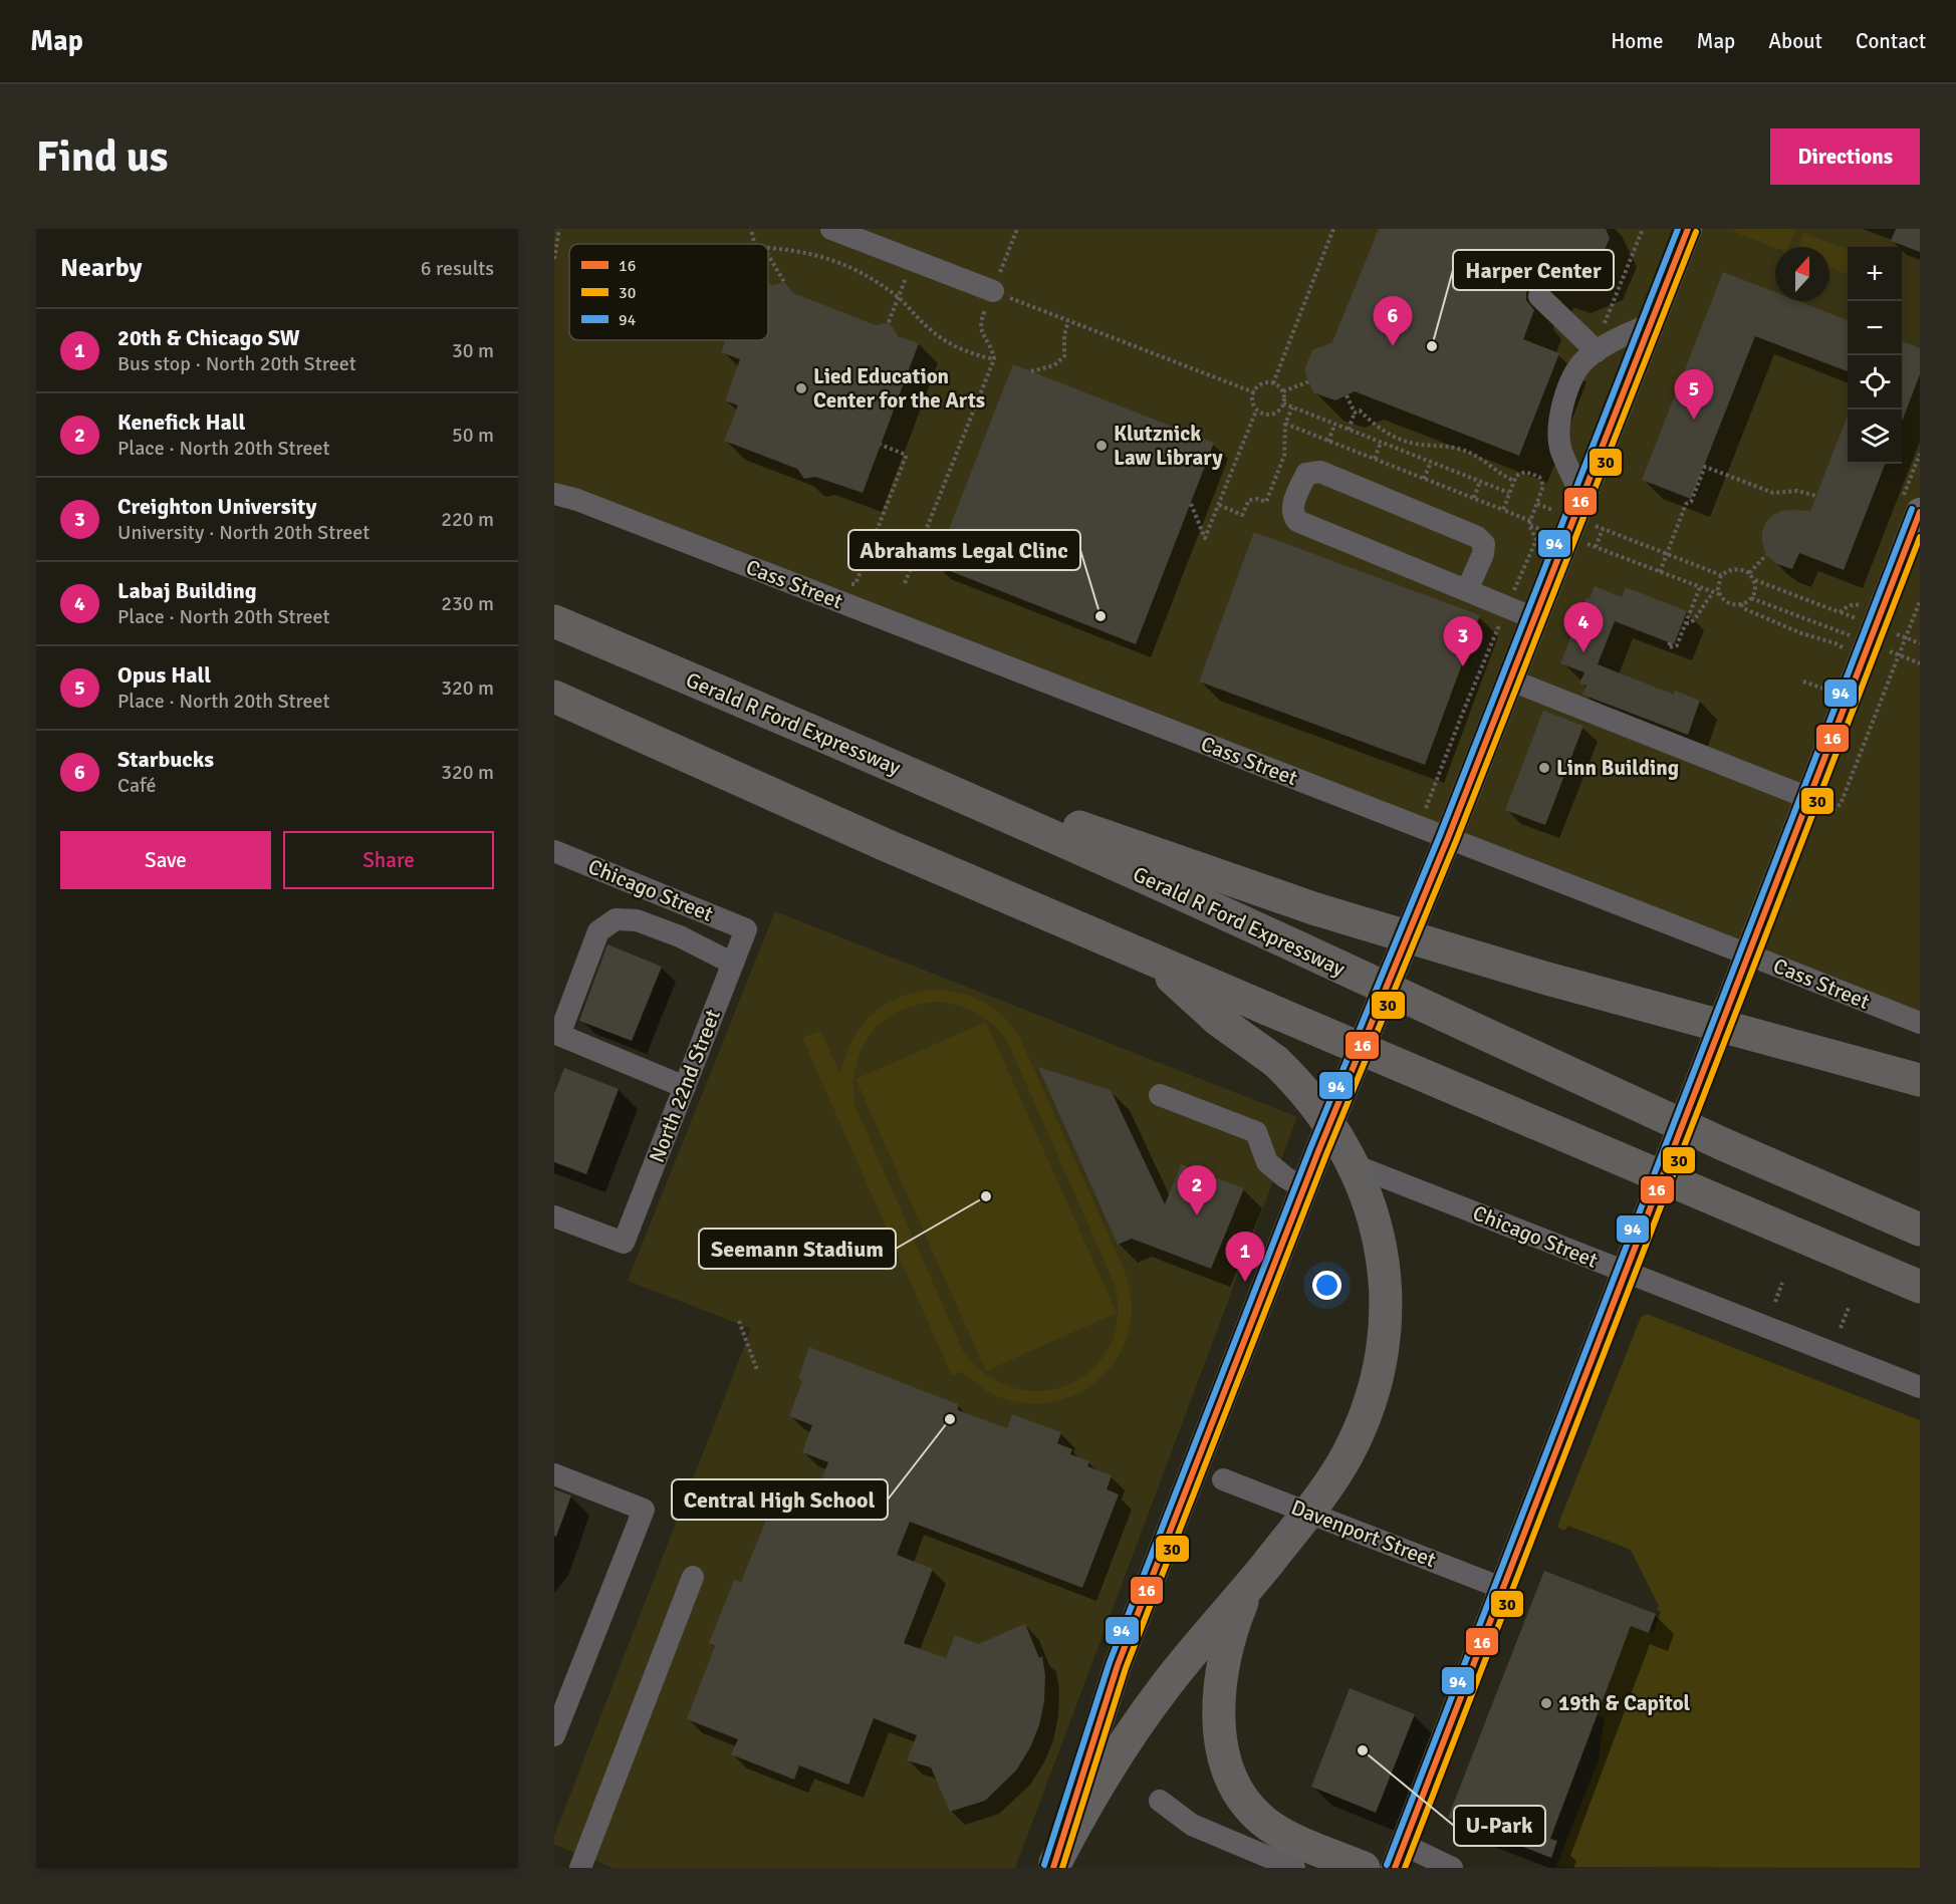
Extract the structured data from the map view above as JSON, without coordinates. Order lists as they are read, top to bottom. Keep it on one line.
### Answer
{"streets":{"highway":["Gerald R Ford Expressway"],"street":["Cass Street","Chicago Street","North 22nd Street","Davenport Street"]},"crossings":[["Chicago Street","North 22nd Street"]],"places":["Harper Center","Lied Education Center for the Arts","Klutznick Law Library","Abrahams Legal Clinc","Linn Building","Seemann Stadium","Central High School","19th & Capitol","U-Park"],"lines":["transit line 16","transit line 94","transit line 30"],"legend":["16","30","94"],"north":"top","page":{"header":"Map","nav":["Home","Map","About","Contact"],"buttons":["Directions",["Save","Share"]],"title":"Find us","heading":["Nearby","6 results"],"map_buttons":["+","−"],"pins":["6","5","4","3","2","1"],"list":[{"mark":"1","name":"20th & Chicago SW","note":"Bus stop · North 20th Street","value":"30 m"},{"mark":"2","name":"Kenefick Hall","note":"Place · North 20th Street","value":"50 m"},{"mark":"3","name":"Creighton University","note":"University · North 20th Street","value":"220 m"},{"mark":"4","name":"Labaj Building","note":"Place · North 20th Street","value":"230 m"},{"mark":"5","name":"Opus Hall","note":"Place · North 20th Street","value":"320 m"},{"mark":"6","name":"Starbucks","note":"Café","value":"320 m"}]}}
